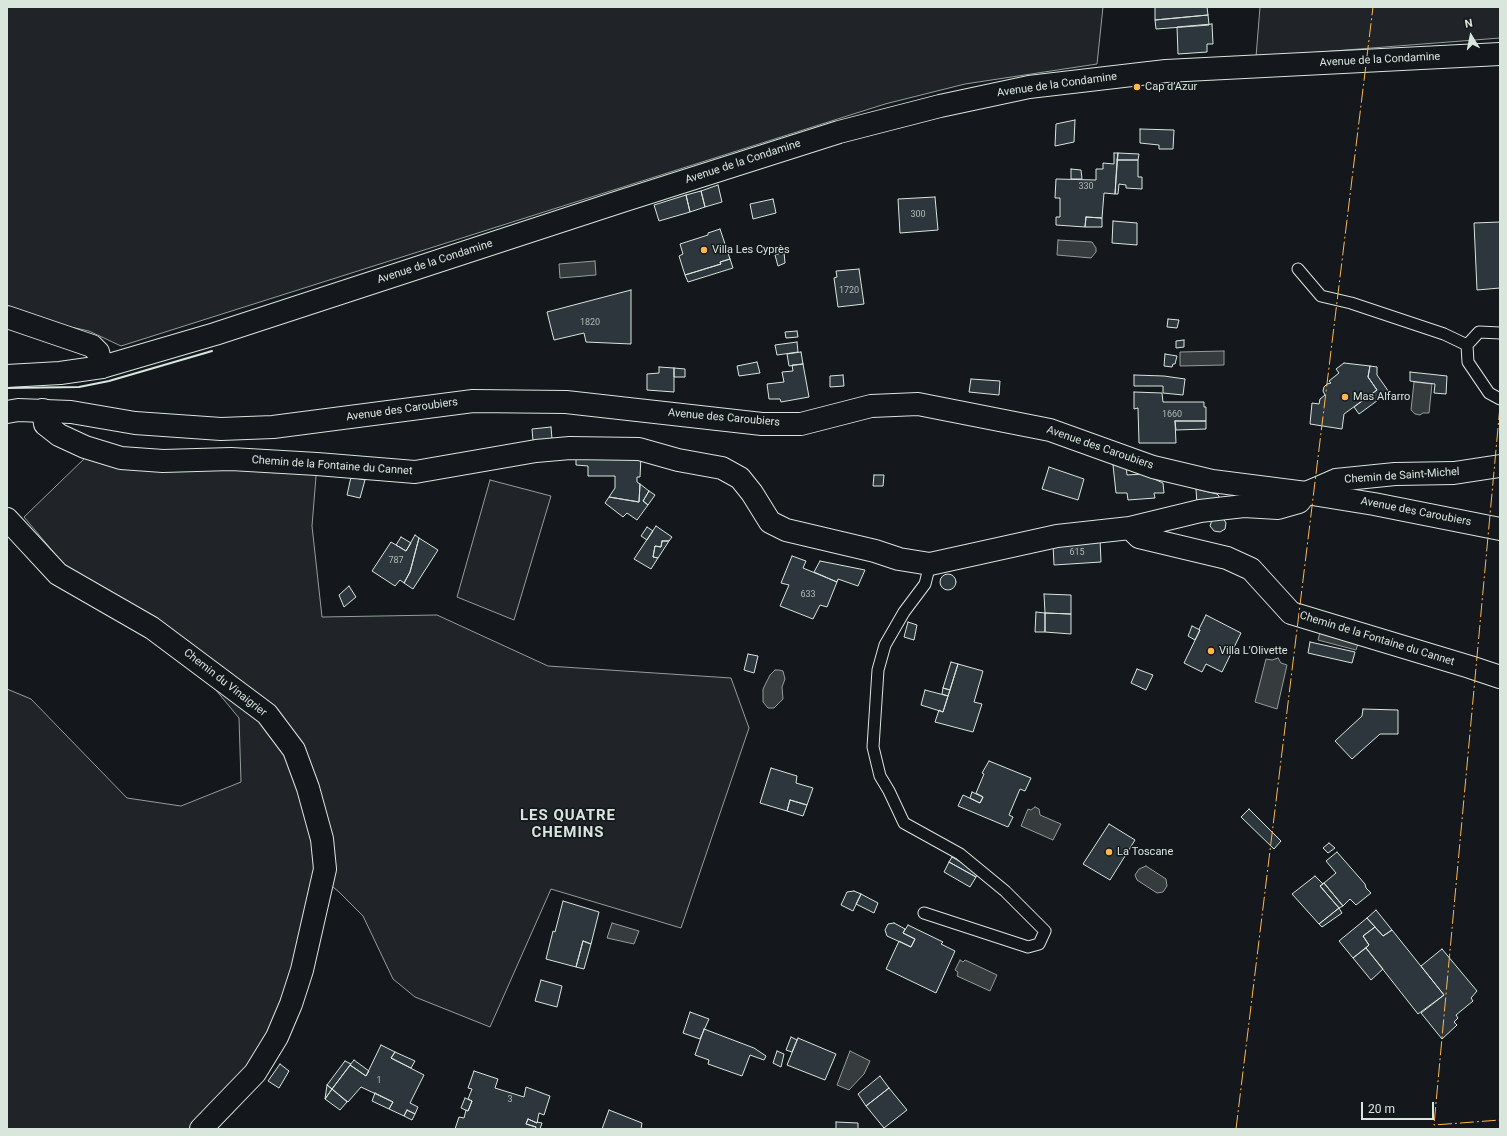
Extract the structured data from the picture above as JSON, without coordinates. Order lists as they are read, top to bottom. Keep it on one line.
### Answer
{"streets":{"street":["Avenue de la Condamine","Avenue des Caroubiers","Chemin de la Fontaine du Cannet","Chemin de Saint-Michel","Chemin du Vinaigrier"]},"crossings":[["Avenue des Caroubiers","Chemin de la Fontaine du Cannet"],["Avenue des Caroubiers","Chemin de Saint-Michel"],["Chemin de la Fontaine du Cannet","Chemin de Saint-Michel"]],"districts":["LES QUATRE CHEMINS"],"places":["Cap d’Azur","Villa Les Cyprès","Mas Alfarro","Villa L'Olivette","La Toscane"],"house_numbers":["330","300","1720","1820","1660","615","787","633","1","3"],"scale_bar":"20 m","north":"top"}
